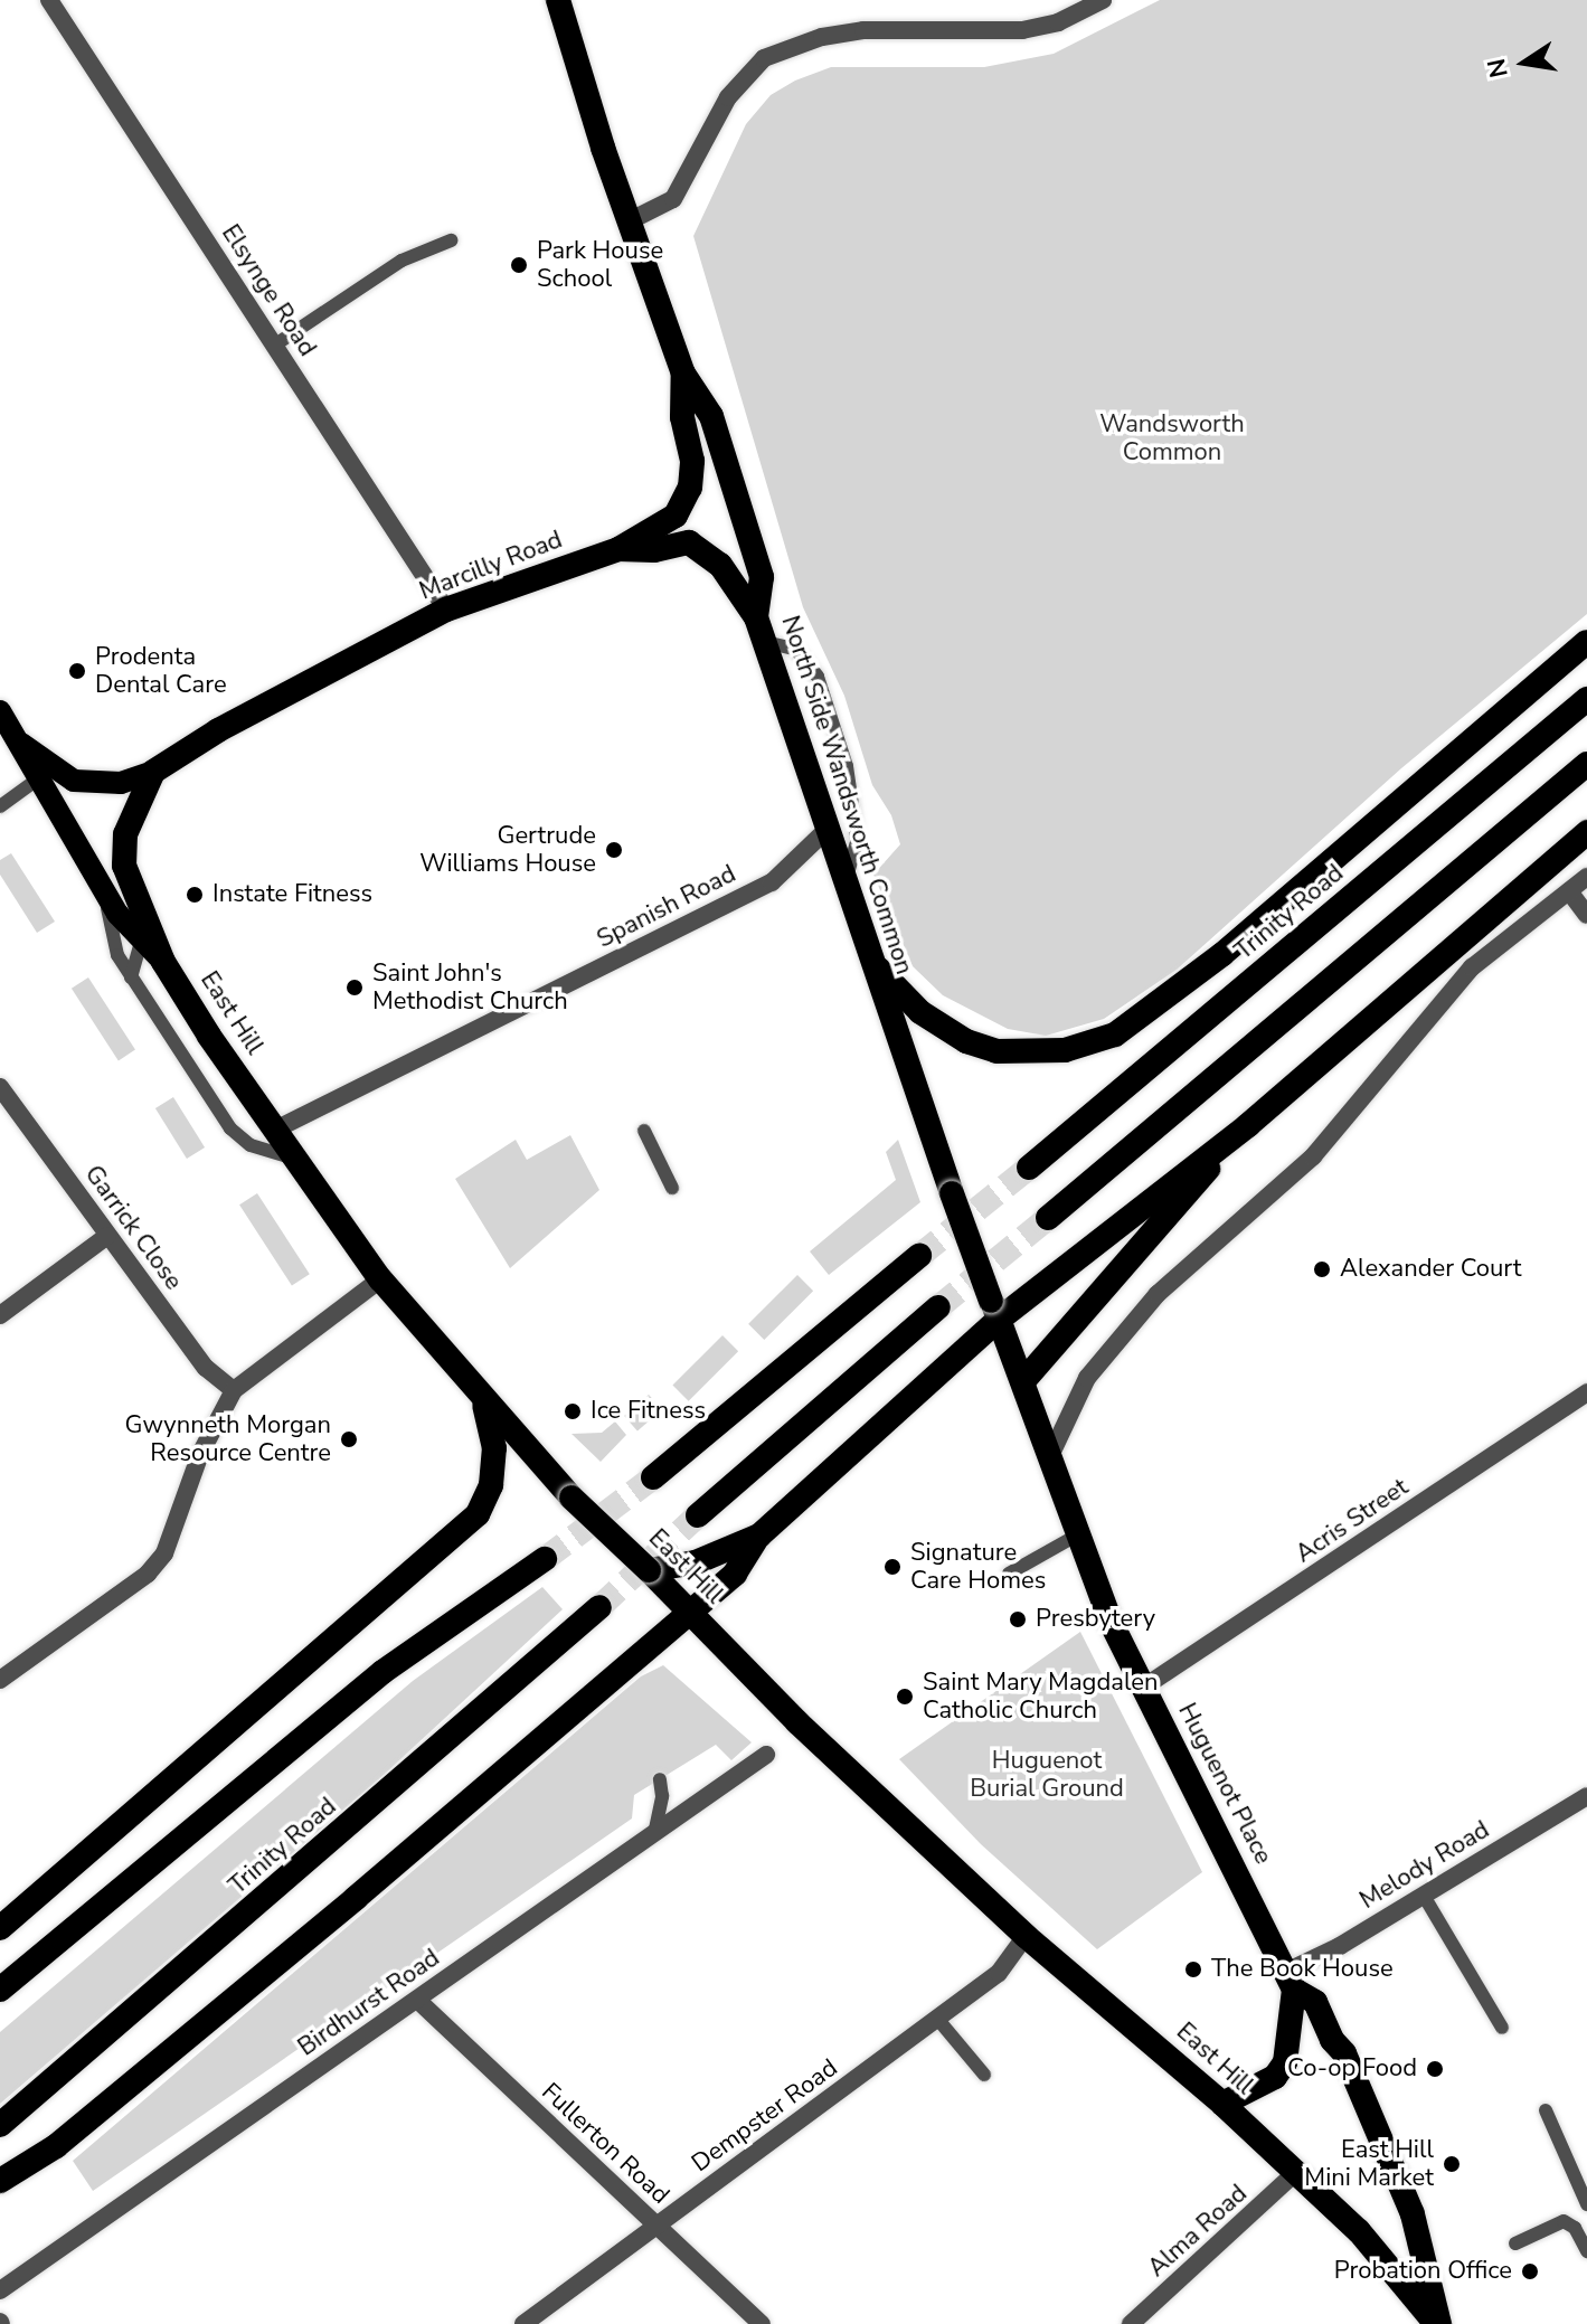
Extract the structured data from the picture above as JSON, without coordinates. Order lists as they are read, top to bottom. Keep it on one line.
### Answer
{"streets":{"highway":["Marcilly Road","North Side Wandsworth Common","Trinity Road","East Hill","Huguenot Place"],"street":["Elsynge Road","Spanish Road","Garrick Close","Acris Street","Melody Road","Birdhurst Road","Dempster Road","Fullerton Road","Alma Road"]},"crossings":[["Elsynge Road","Marcilly Road"],["Marcilly Road","North Side Wandsworth Common"],["Marcilly Road","East Hill"],["North Side Wandsworth Common","Spanish Road"],["North Side Wandsworth Common","Huguenot Place"],["Spanish Road","East Hill"],["East Hill","Huguenot Place"],["East Hill","Dempster Road"],["East Hill","Alma Road"],["Acris Street","Huguenot Place"],["Huguenot Place","Melody Road"],["Birdhurst Road","Fullerton Road"],["Dempster Road","Fullerton Road"]],"parks":["Wandsworth Common","Huguenot Burial Ground"],"places":["Park House School","Prodenta Dental Care","Gertrude Williams House","Instate Fitness","Saint John's Methodist Church","Alexander Court","Ice Fitness","Gwynneth Morgan Resource Centre","Signature Care Homes","Presbytery","Saint Mary Magdalen Catholic Church","The Book House","Co-op Food","East Hill Mini Market","Probation Office"],"north":"left"}
